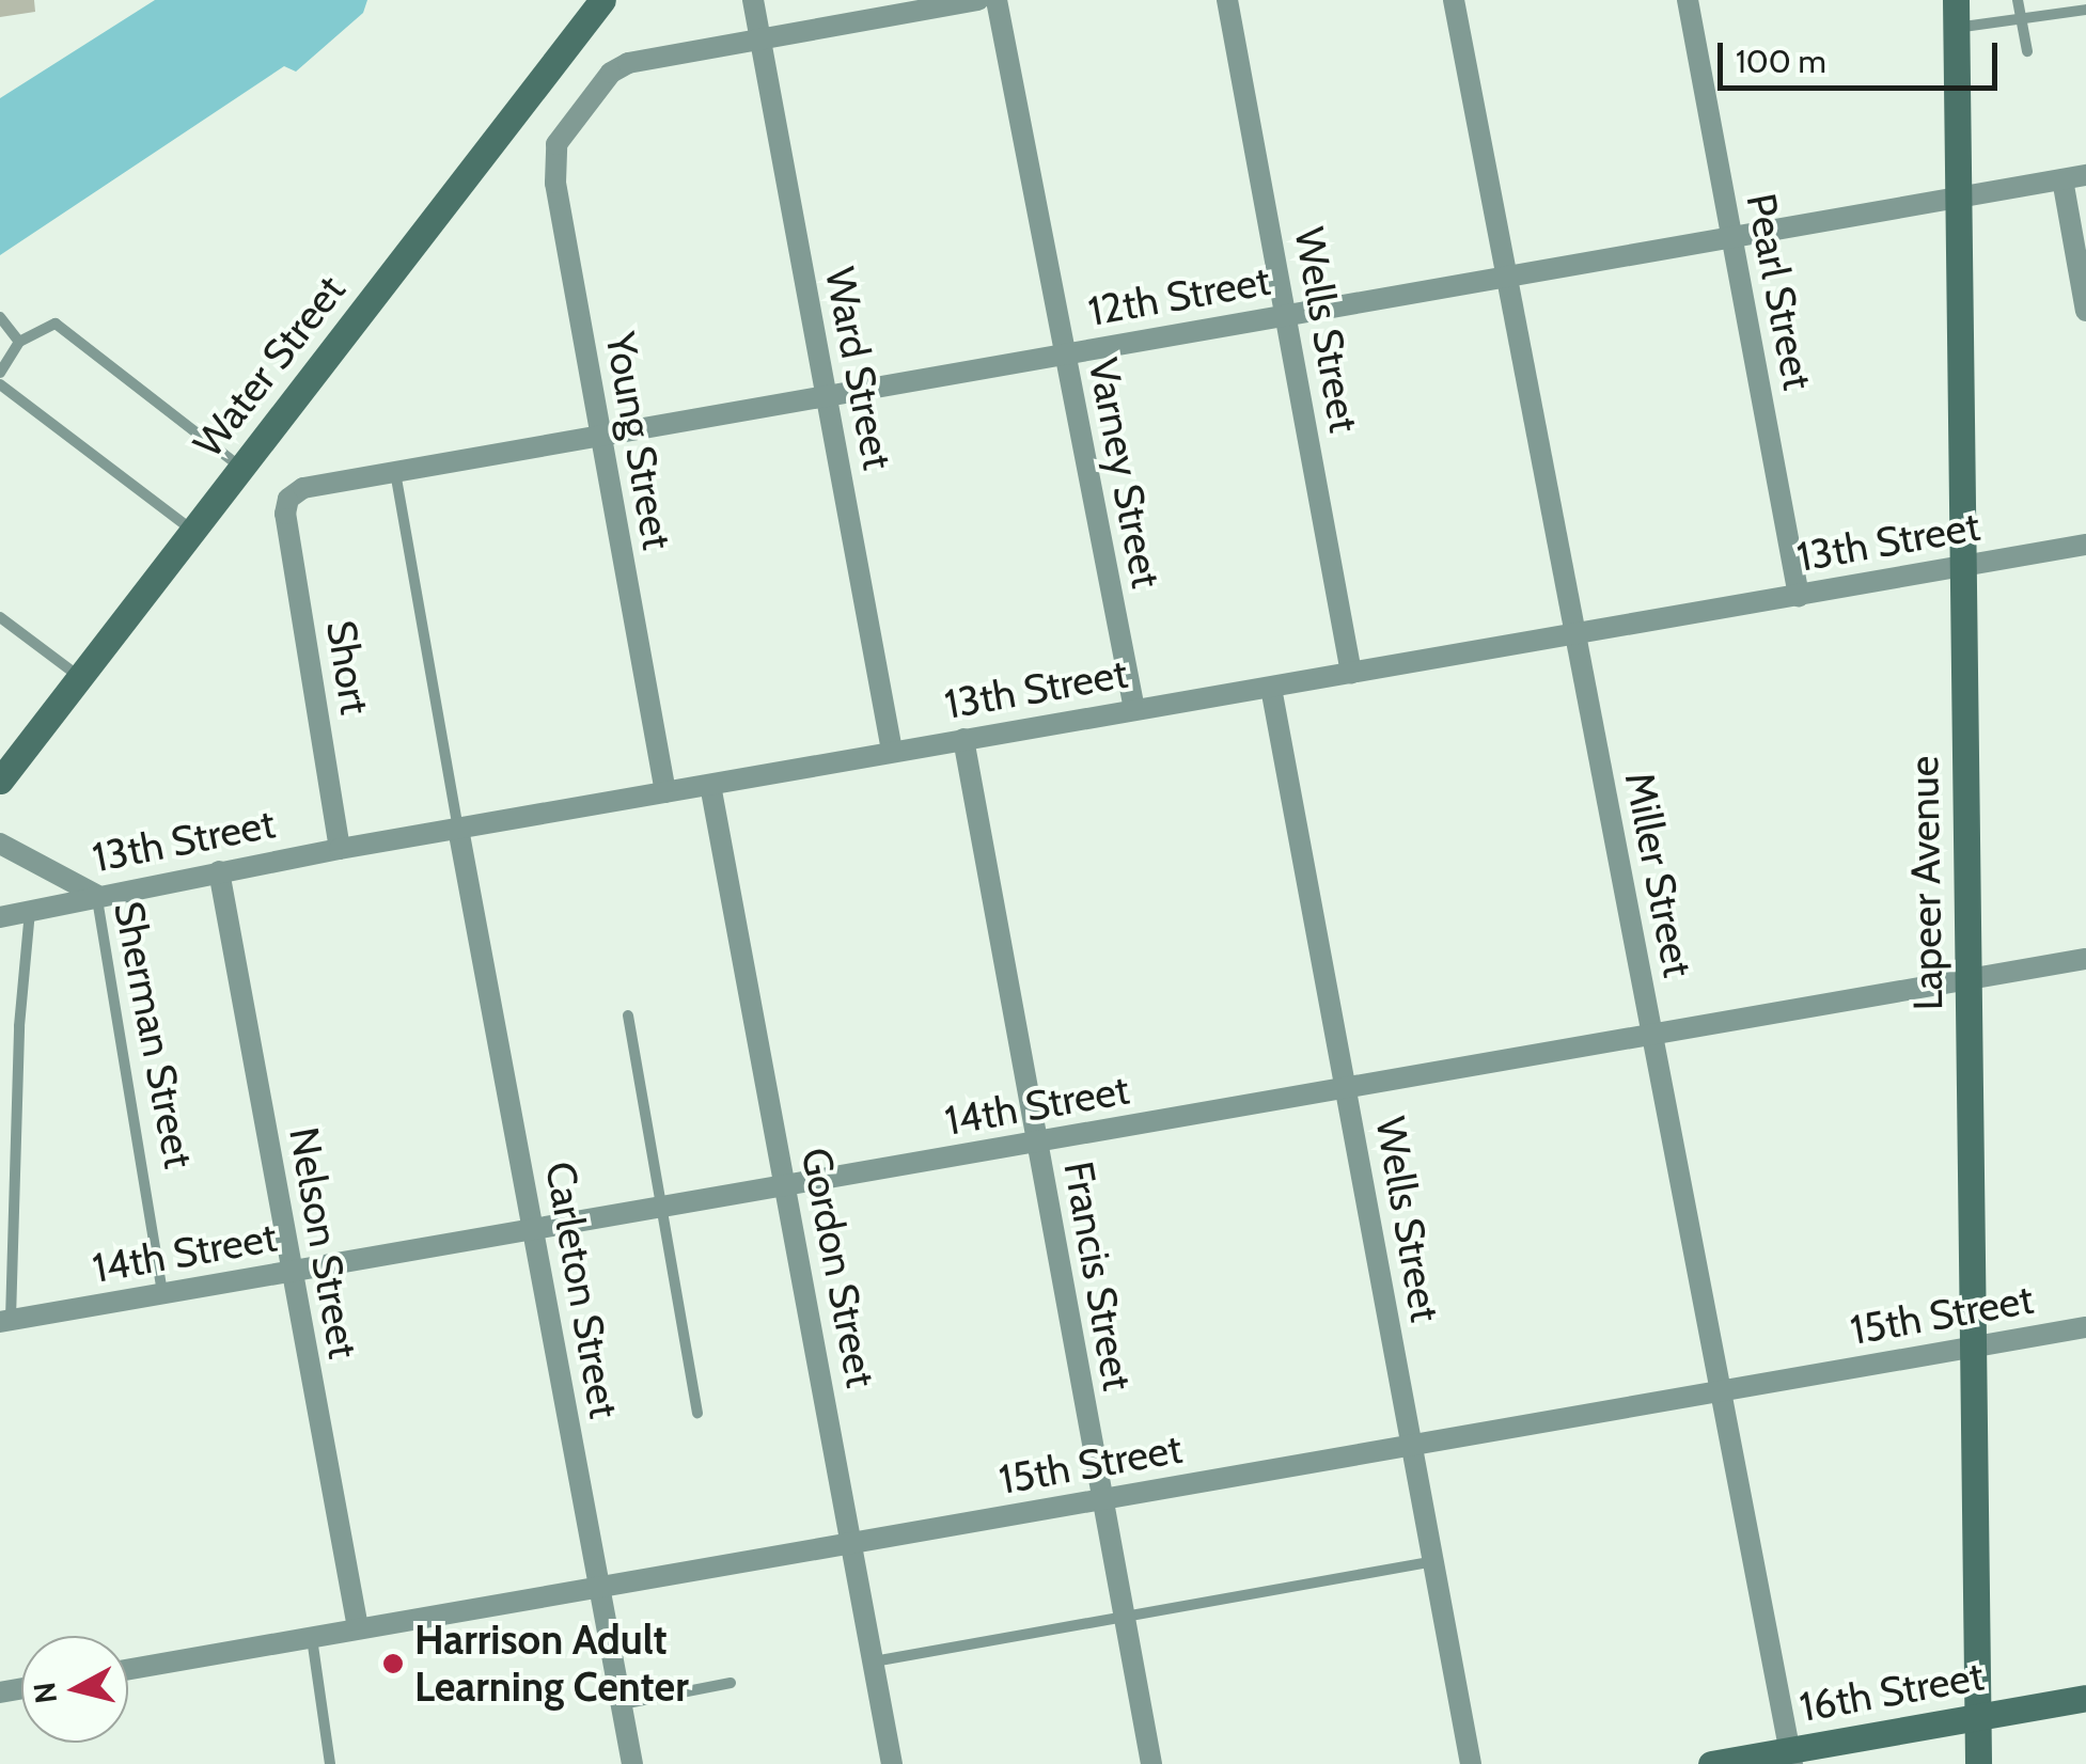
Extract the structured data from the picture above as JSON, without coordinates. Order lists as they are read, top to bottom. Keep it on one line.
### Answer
{"streets":{"main road":["Water Street","Lapeer Avenue","16th Street"],"street":["Pearl Street","12th Street","Wells Street","Ward Street","Young Street","Varney Street","13th Street","Short","Miller Street","Sherman Street","14th Street","Nelson Street","Gordon Street","Francis Street","Carleton Street","15th Street"]},"crossings":[["Pearl Street","12th Street"],["Pearl Street","13th Street"],["12th Street","Wells Street"],["12th Street","Ward Street"],["12th Street","Young Street"],["12th Street","Varney Street"],["12th Street","Short"],["12th Street","Miller Street"],["12th Street","Lapeer Avenue"],["Wells Street","13th Street"],["Wells Street","14th Street"],["Wells Street","15th Street"],["Ward Street","Young Street"],["Ward Street","13th Street"],["Young Street","13th Street"],["Varney Street","13th Street"],["13th Street","Short"],["13th Street","Miller Street"],["13th Street","Lapeer Avenue"],["13th Street","Sherman Street"],["13th Street","Nelson Street"],["13th Street","Gordon Street"],["13th Street","Francis Street"],["13th Street","Carleton Street"],["Miller Street","14th Street"],["Miller Street","15th Street"],["Miller Street","16th Street"],["Lapeer Avenue","14th Street"],["Lapeer Avenue","15th Street"],["Lapeer Avenue","16th Street"],["Sherman Street","14th Street"],["14th Street","Nelson Street"],["14th Street","Gordon Street"],["14th Street","Francis Street"],["14th Street","Carleton Street"],["Nelson Street","15th Street"],["Gordon Street","15th Street"],["Francis Street","15th Street"],["Carleton Street","15th Street"]],"places":["Harrison Adult Learning Center"],"scale_bar":"100 m","north":"left"}
